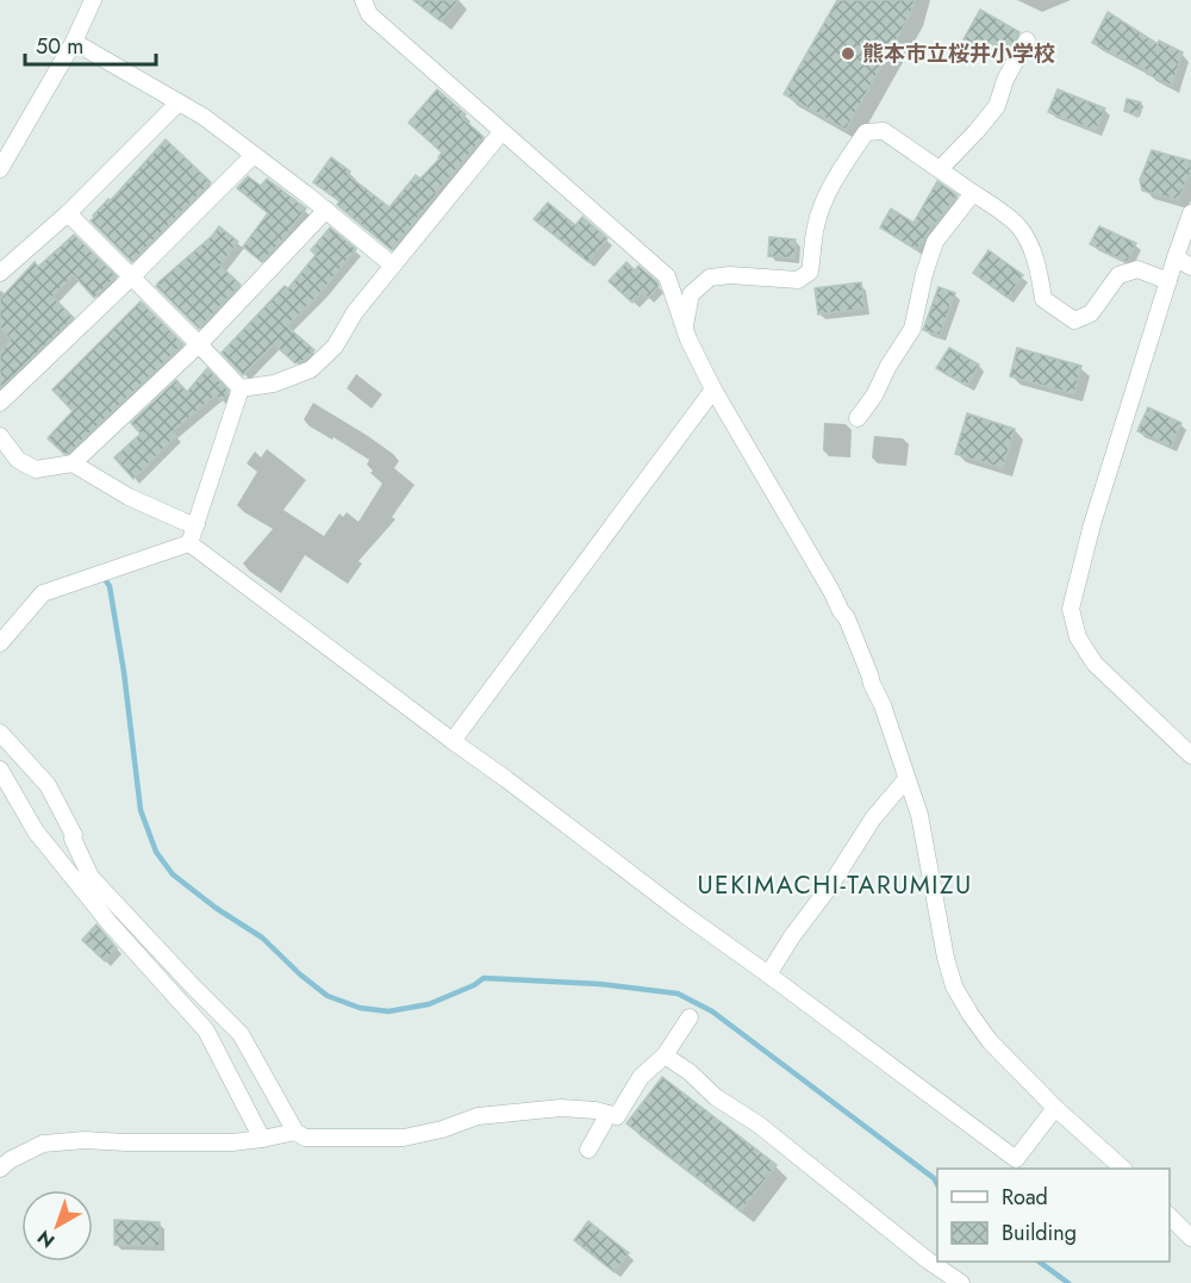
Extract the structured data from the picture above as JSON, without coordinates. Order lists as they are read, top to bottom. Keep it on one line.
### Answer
{"districts":["UEKIMACHI-TARUMIZU"],"places":["熊本市立桜井小学校"],"legend":["Road","Building"],"scale_bar":"50 m","north":"bottom left"}
